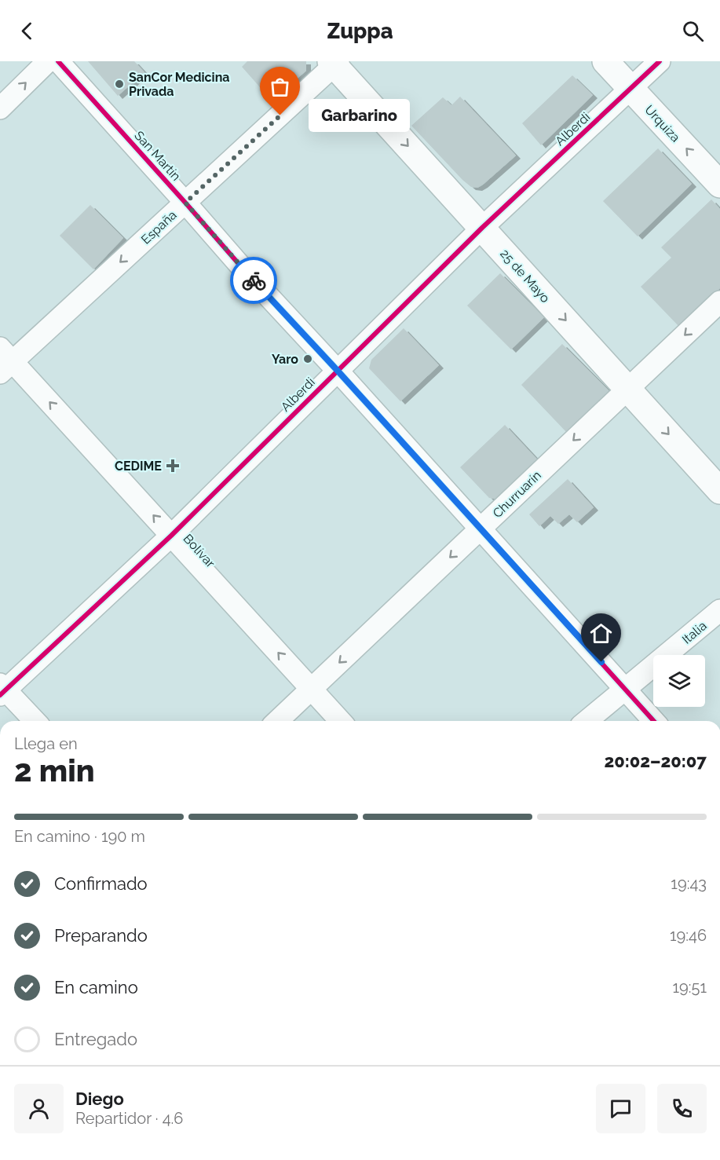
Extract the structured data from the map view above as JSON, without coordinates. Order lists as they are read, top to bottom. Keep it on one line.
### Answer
{"streets":{"street":["Urquiza","Alberdi","San Martín","España","25 de Mayo","Churruarín","Bolívar","Italia"]},"crossings":[["Urquiza","Alberdi"],["Alberdi","San Martín"],["Alberdi","25 de Mayo"],["Alberdi","Bolívar"],["San Martín","España"],["San Martín","Churruarín"],["San Martín","Italia"],["España","25 de Mayo"],["España","Bolívar"],["25 de Mayo","Churruarín"],["Churruarín","Bolívar"]],"one_way":["Urquiza","España","25 de Mayo","Churruarín","Bolívar"],"places":{"other":["SanCor Medicina Privada","Garbarino","Yaro"],"health":["CEDIME"]},"page":{"header":"Zuppa","bubble":"Garbarino","heading":["2 min","Llega en","20:02–20:07"],"panel":["Diego","Repartidor · 4.6"],"bar":"En camino · 190 m","list":[["Confirmado","19:43"],["Preparando","19:46"],["En camino","19:51"],"Entregado"]}}
